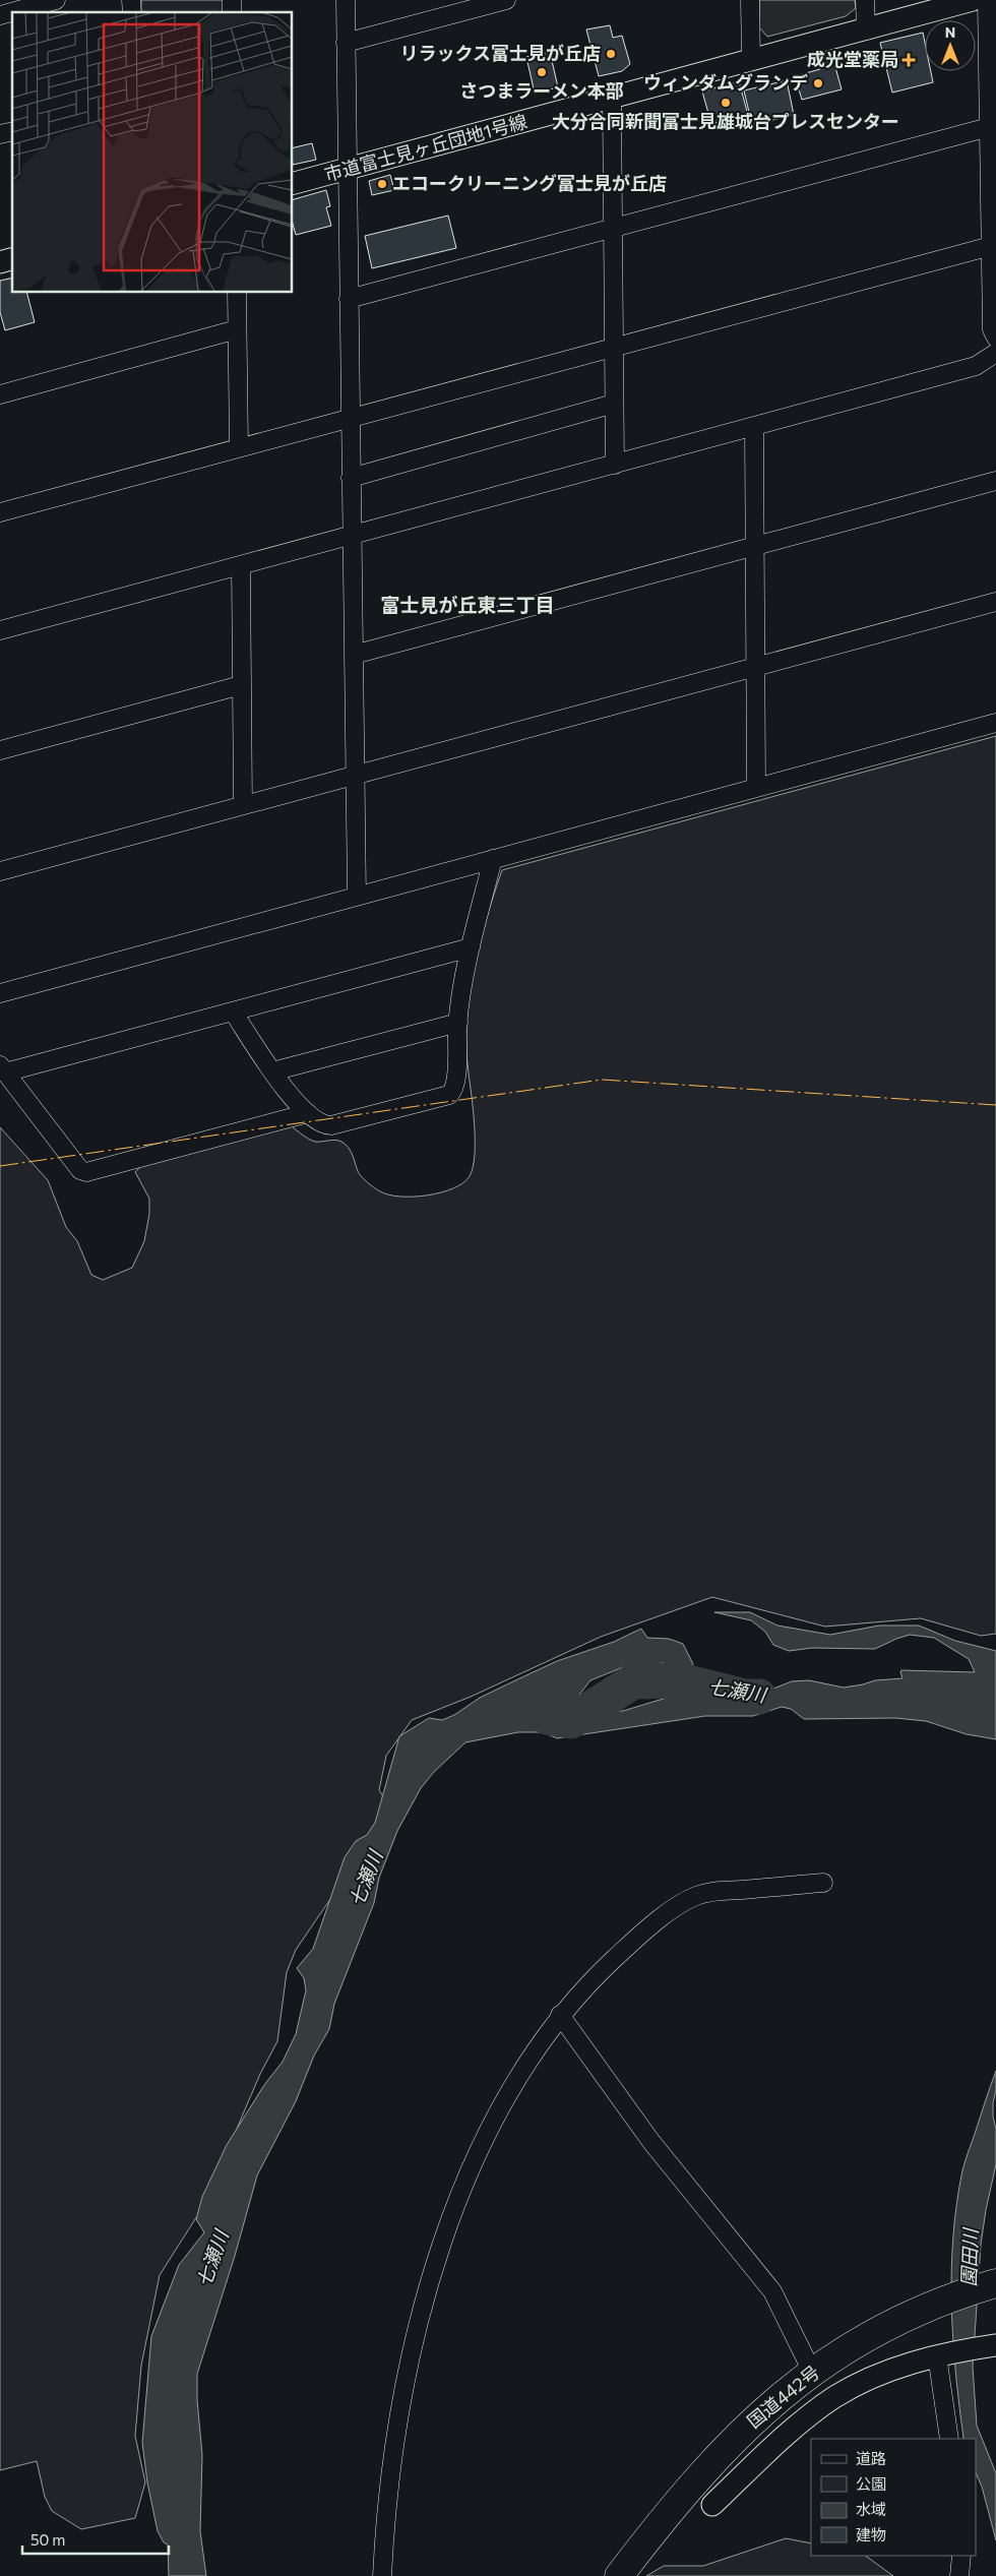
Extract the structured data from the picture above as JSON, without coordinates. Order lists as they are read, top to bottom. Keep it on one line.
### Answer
{"streets":{"highway":["国道442号"],"street":["市道富士見ヶ丘団地1号線"]},"districts":["富士見が丘東三丁目"],"water":["七瀬川","園田川"],"places":{"other":["リラックス富士見が丘店","さつまラーメン本部","ウィンダムグランデ","大分合同新聞富士見雄城台プレスセンター","エコークリーニング富士見が丘店"],"health":["成光堂薬局"]},"legend":["道路","公園","水域","建物"],"scale_bar":"50 m","north":"top"}
